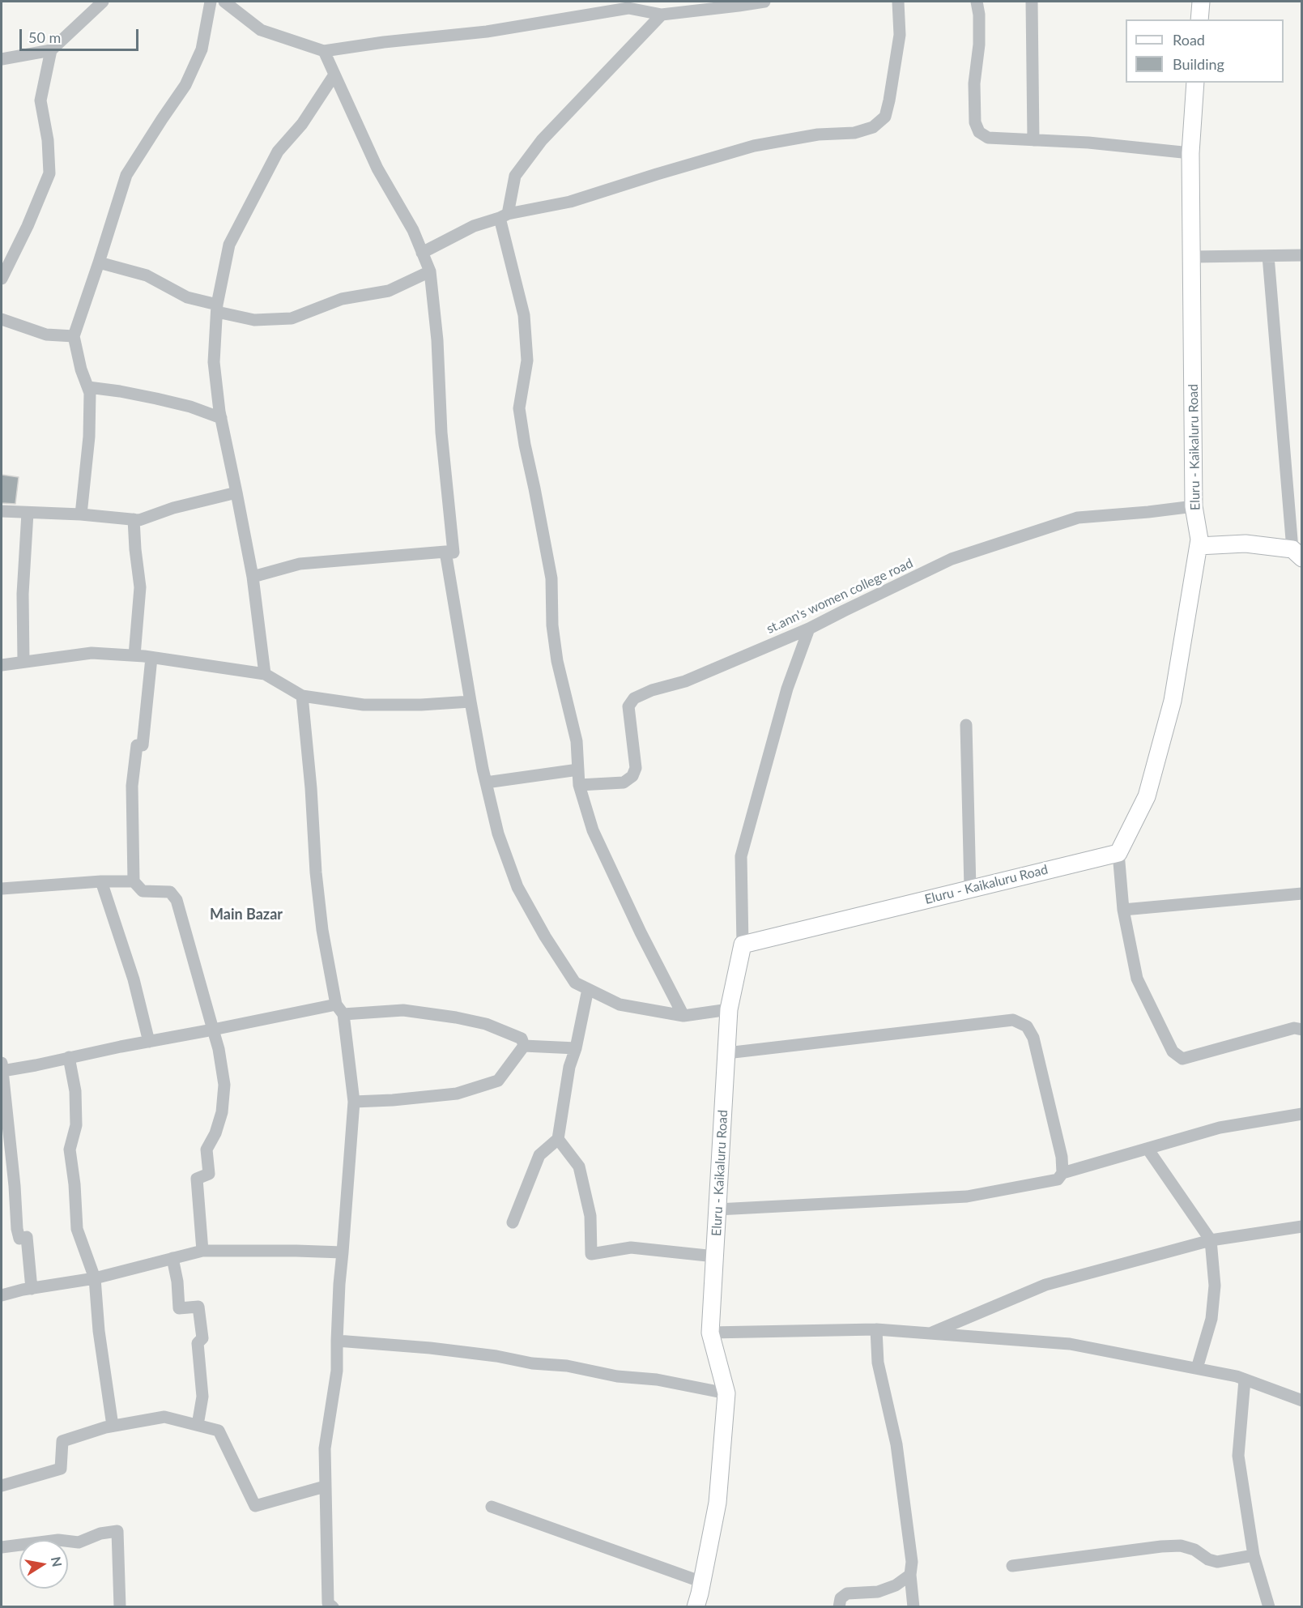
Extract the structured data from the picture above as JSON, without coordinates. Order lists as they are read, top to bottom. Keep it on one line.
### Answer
{"streets":{"main road":["Eluru - Kaikaluru Road"],"street":["st.ann's women college road"]},"crossings":[["Eluru - Kaikaluru Road","st.ann's women college road"]],"districts":["Main Bazar"],"legend":["Road","Building"],"scale_bar":"50 m","north":"right"}
